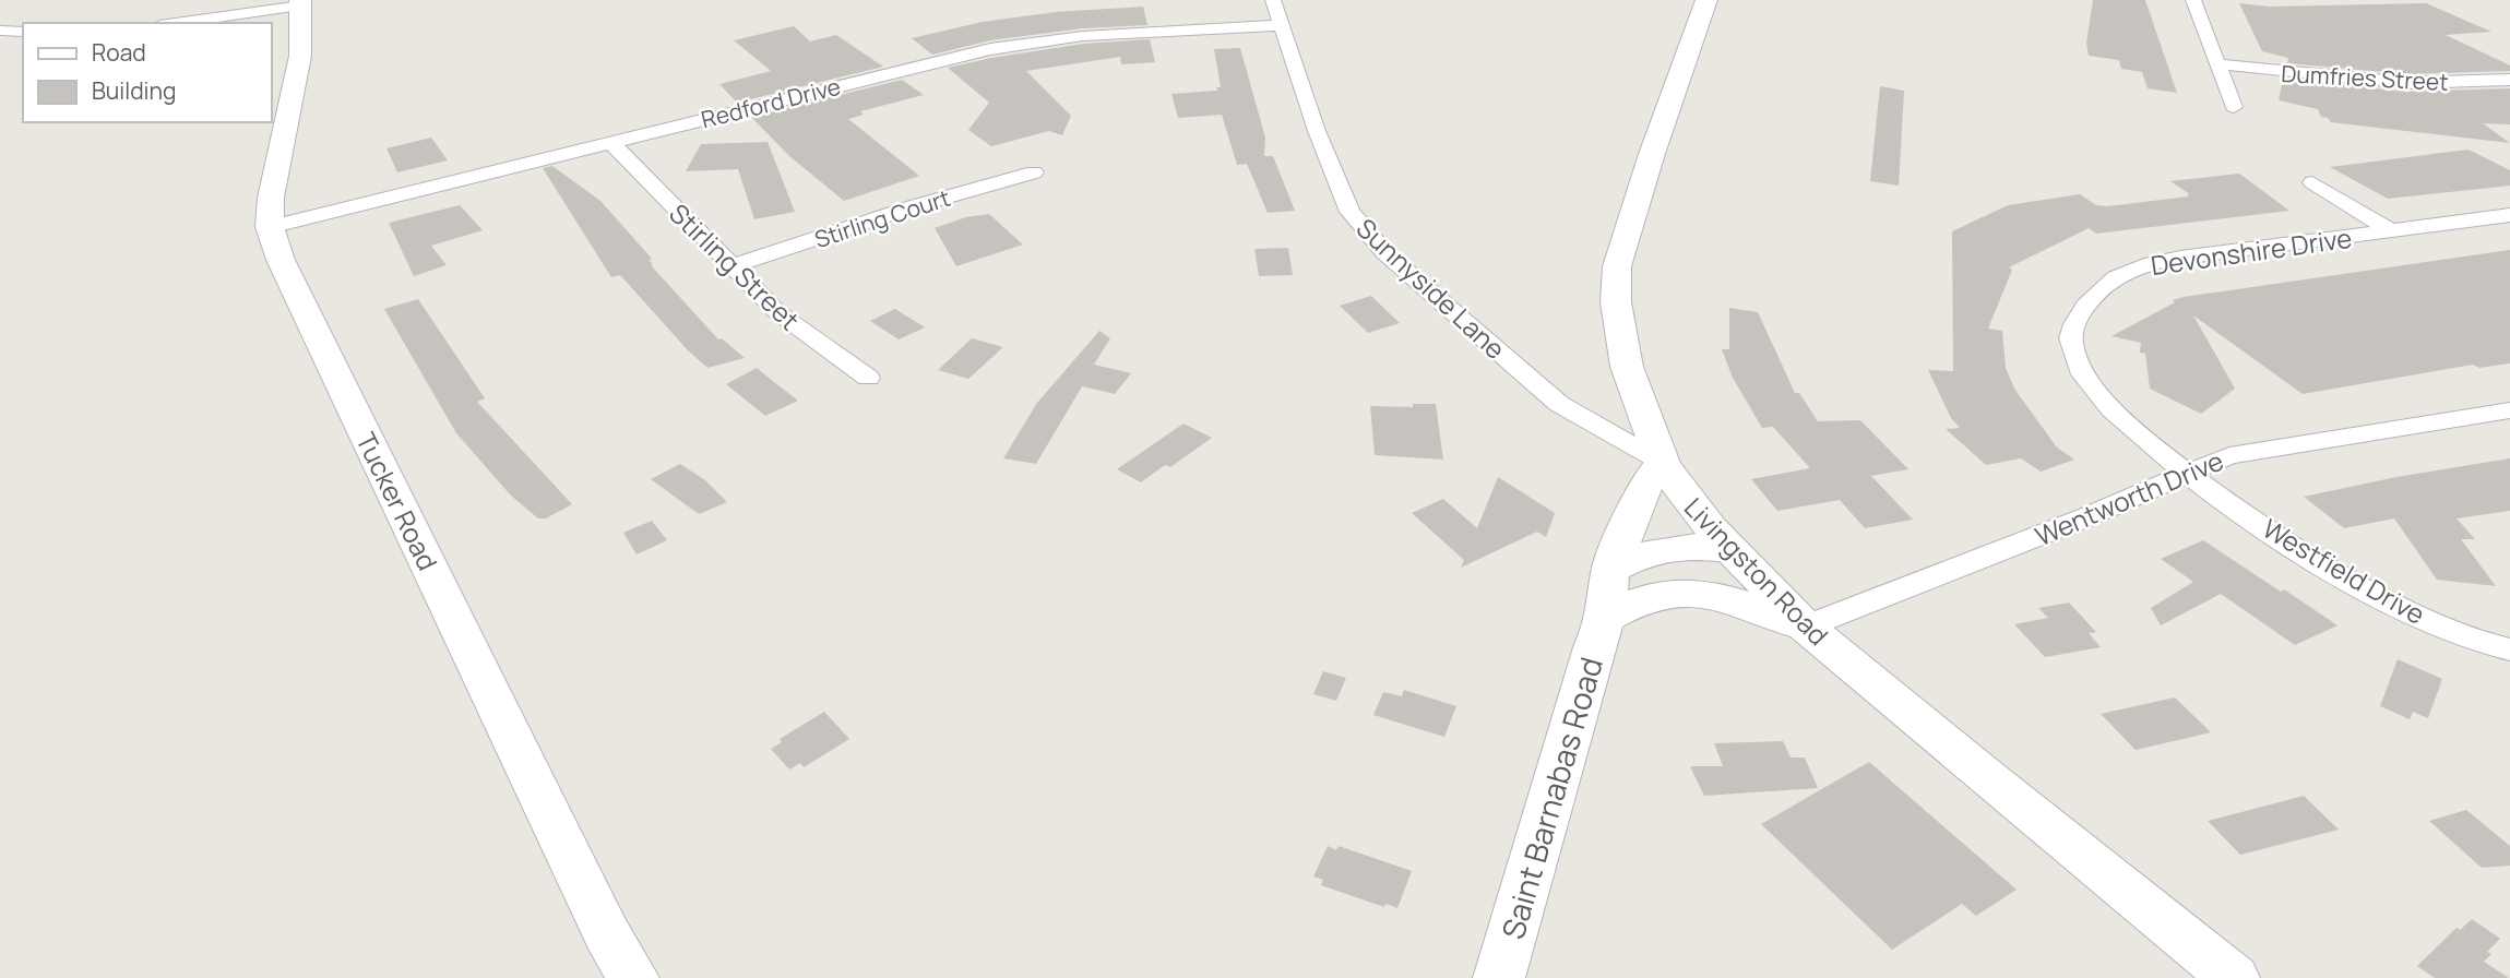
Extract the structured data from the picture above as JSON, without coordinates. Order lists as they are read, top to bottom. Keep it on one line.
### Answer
{"streets":{"main road":["Tucker Road","Livingston Road","Saint Barnabas Road"],"street":["Dumfries Street","Redford Drive","Stirling Court","Devonshire Drive","Stirling Street","Sunnyside Lane","Wentworth Drive","Westfield Drive"]},"crossings":[["Redford Drive","Stirling Street"],["Redford Drive","Sunnyside Lane"],["Redford Drive","Tucker Road"],["Stirling Court","Stirling Street"],["Devonshire Drive","Wentworth Drive"],["Devonshire Drive","Westfield Drive"],["Sunnyside Lane","Livingston Road"],["Wentworth Drive","Livingston Road"],["Wentworth Drive","Westfield Drive"],["Livingston Road","Saint Barnabas Road"]],"legend":["Road","Building"]}
